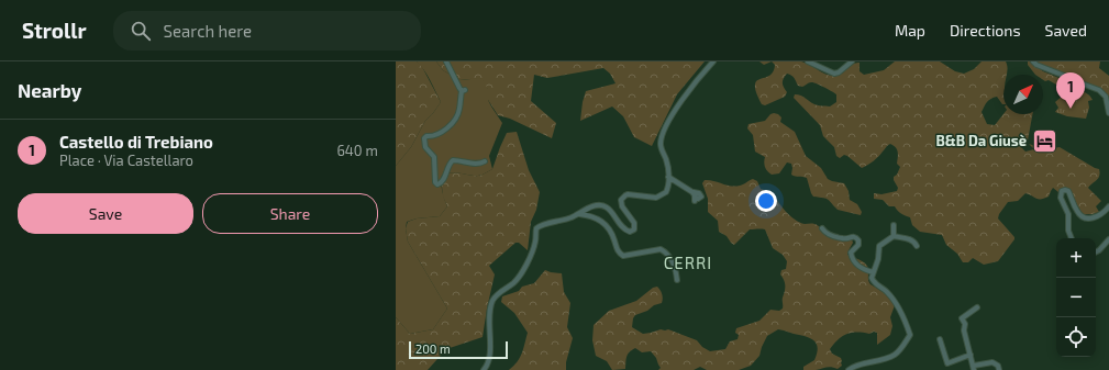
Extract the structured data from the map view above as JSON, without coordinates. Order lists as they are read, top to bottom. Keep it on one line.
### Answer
{"districts":["CERRI"],"places":{"hotel":["B&B Da Giusè"]},"scale_bar":"200 m","north":"top right","page":{"header":"Strollr","search":"Search here","nav":["Map","Directions","Saved"],"heading":"Nearby","pins":"1","list":[{"mark":"1","name":"Castello di Trebiano","note":"Place · Via Castellaro","value":"640 m"}],"buttons":["Save","Share"],"map_buttons":["+","−"],"scale":"200 m"}}
